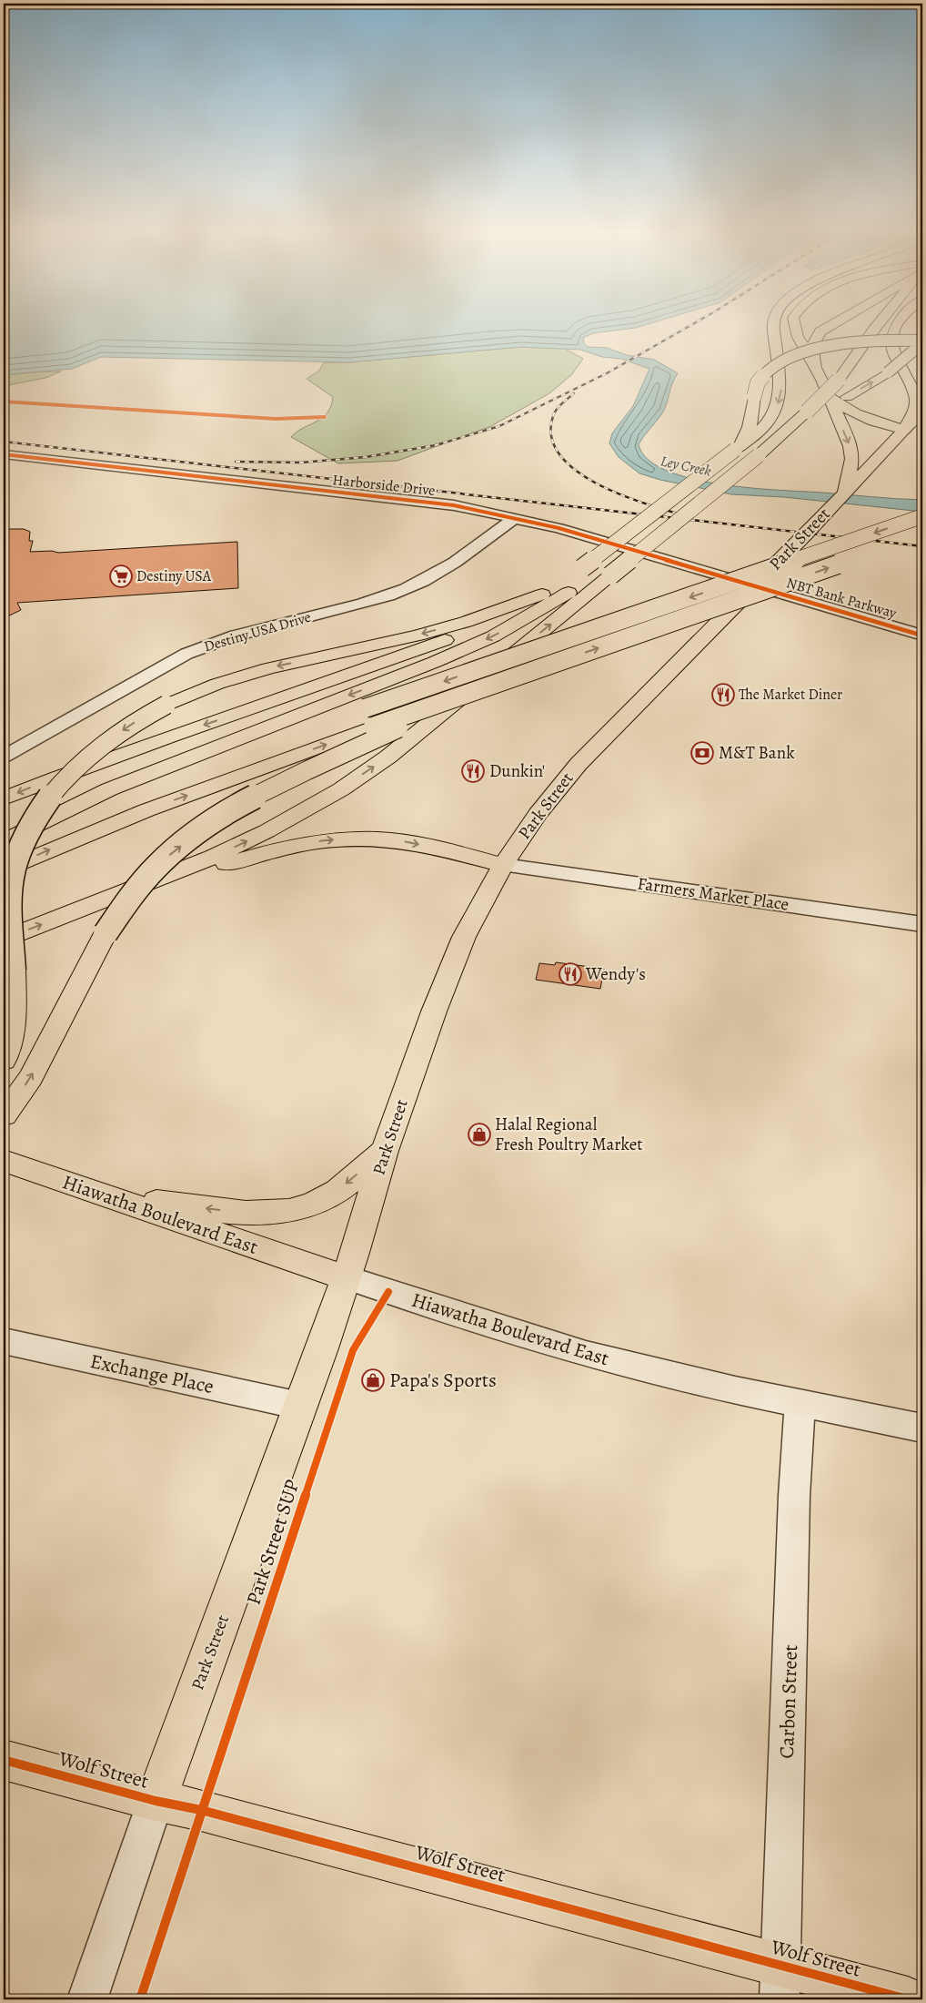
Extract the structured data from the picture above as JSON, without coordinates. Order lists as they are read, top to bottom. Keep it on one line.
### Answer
{"streets":{"main road":["Park Street","Hiawatha Boulevard East","Wolf Street"],"street":["Harborside Drive","NBT Bank Parkway","Destiny USA Drive","Farmers Market Place","Exchange Place","Carbon Street"],"cycle path":["Park Street SUP"]},"crossings":[["Harborside Drive","Park Street"],["Harborside Drive","NBT Bank Parkway"],["Harborside Drive","Destiny USA Drive"],["Park Street","NBT Bank Parkway"],["Park Street","Farmers Market Place"],["Park Street","Hiawatha Boulevard East"],["Park Street","Exchange Place"],["Park Street","Wolf Street"],["Hiawatha Boulevard East","Carbon Street"],["Carbon Street","Wolf Street"]],"water":["Ley Creek"],"places":{"supermarket":["Destiny USA"],"restaurant":["The Market Diner","Dunkin'","Wendy's"],"bank":["M&T Bank"],"shop":["Halal Regional Fresh Poultry Market","Papa's Sports"]}}
